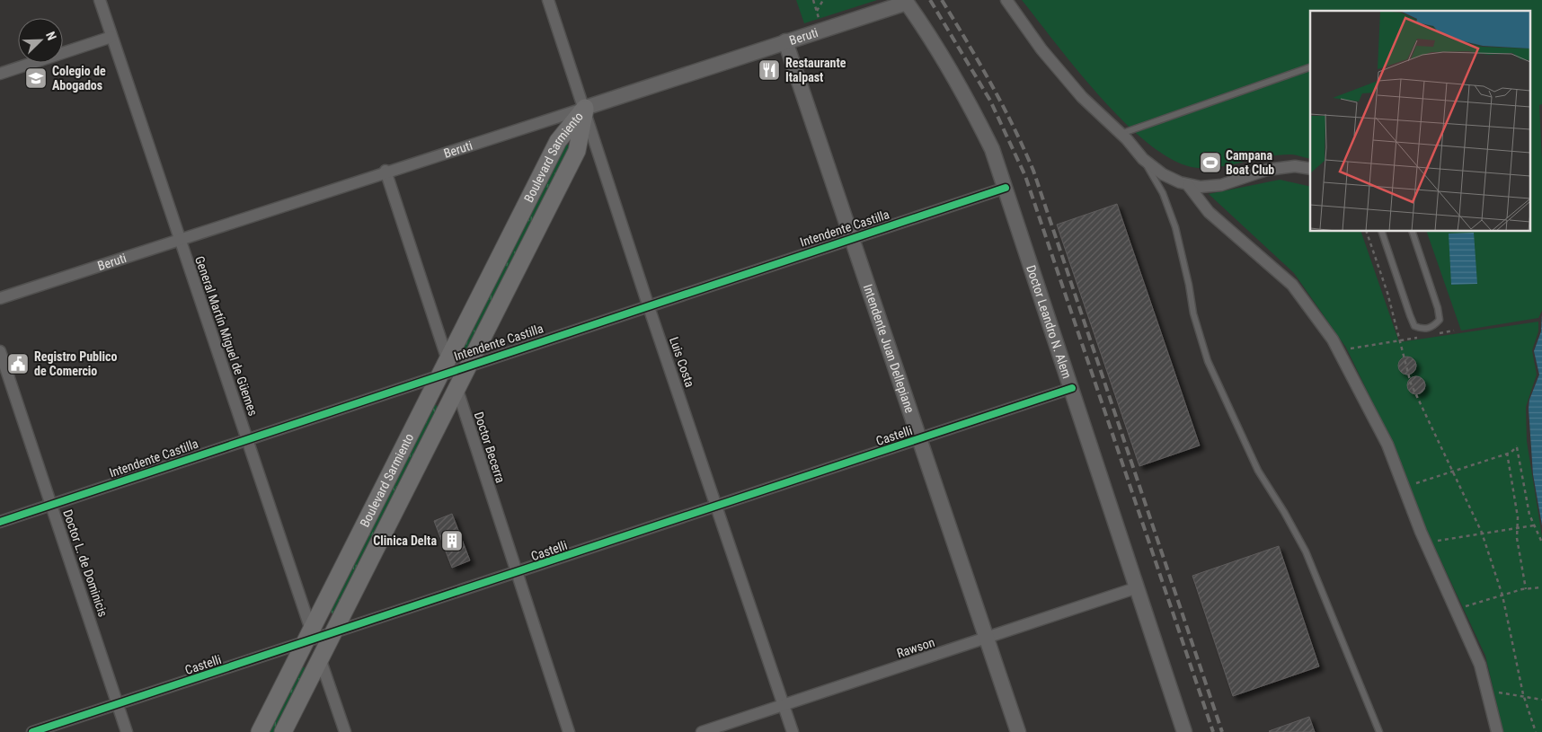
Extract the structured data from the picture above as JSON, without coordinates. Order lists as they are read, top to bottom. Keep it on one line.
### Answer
{"streets":{"main road":["Boulevard Sarmiento"],"street":["Beruti","Intendente Castilla","Doctor Leandro N. Alem","General Martín Miguel de Güemes","Intendente Juan Dellepiane","Luis Costa","Castelli","Doctor Becerra","Doctor L. de Dominicis","Rawson"]},"crossings":[["Beruti","Boulevard Sarmiento"],["Beruti","Doctor Leandro N. Alem"],["Beruti","General Martín Miguel de Güemes"],["Beruti","Intendente Juan Dellepiane"],["Beruti","Luis Costa"],["Beruti","Doctor Becerra"],["Boulevard Sarmiento","Intendente Castilla"],["Boulevard Sarmiento","General Martín Miguel de Güemes"],["Boulevard Sarmiento","Luis Costa"],["Boulevard Sarmiento","Castelli"],["Boulevard Sarmiento","Doctor Becerra"],["Intendente Castilla","Doctor Leandro N. Alem"],["Intendente Castilla","General Martín Miguel de Güemes"],["Intendente Castilla","Intendente Juan Dellepiane"],["Intendente Castilla","Luis Costa"],["Intendente Castilla","Doctor Becerra"],["Intendente Castilla","Doctor L. de Dominicis"],["Doctor Leandro N. Alem","Castelli"],["Doctor Leandro N. Alem","Rawson"],["General Martín Miguel de Güemes","Castelli"],["Intendente Juan Dellepiane","Castelli"],["Intendente Juan Dellepiane","Rawson"],["Luis Costa","Castelli"],["Luis Costa","Rawson"],["Castelli","Doctor Becerra"],["Castelli","Doctor L. de Dominicis"]],"places":{"restaurant":["Restaurante Italpast"],"school or university":["Colegio de Abogados"],"sports":["Campana Boat Club"],"public building":["Registro Publico de Comercio"],"building":["Clinica Delta"]},"north":"top right"}
